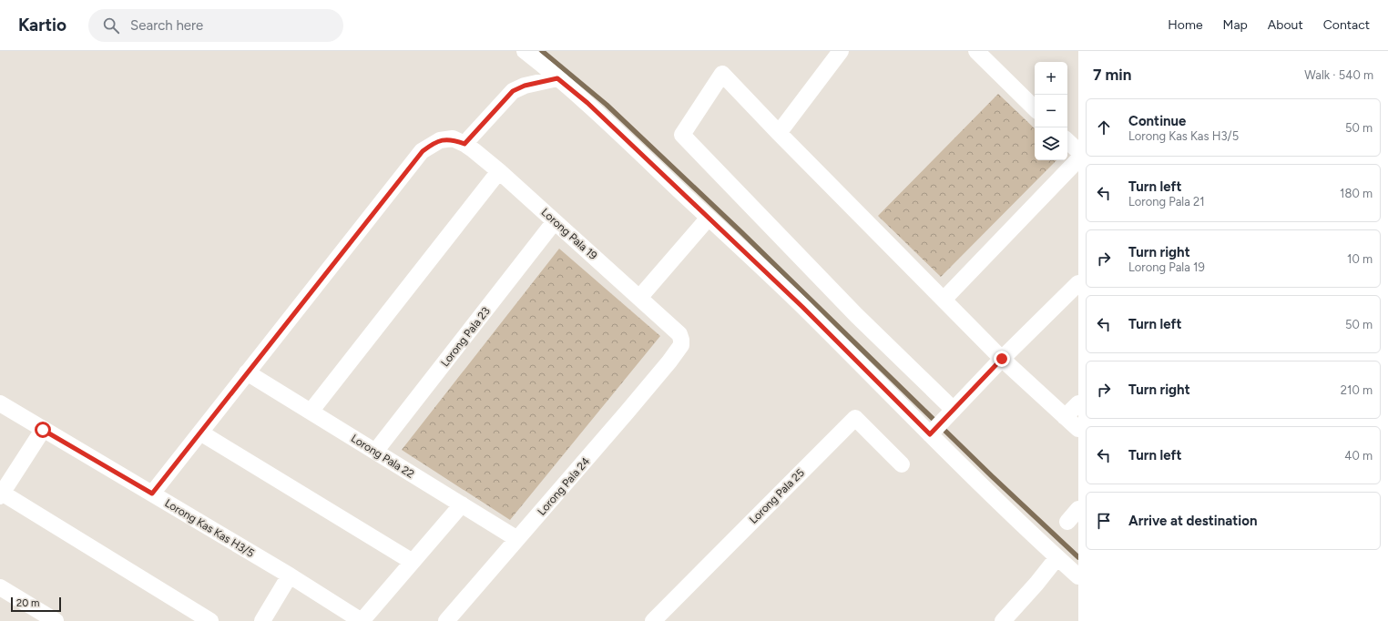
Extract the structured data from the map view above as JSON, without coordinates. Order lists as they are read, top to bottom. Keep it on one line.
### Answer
{"streets":{"street":["Lorong Pala 19","Lorong Pala 23","Lorong Pala 22","Lorong Pala 24","Lorong Pala 25","Lorong Kas Kas H3/5"]},"crossings":[["Lorong Pala 19","Lorong Pala 23"],["Lorong Pala 19","Lorong Pala 22"],["Lorong Pala 19","Lorong Pala 24"],["Lorong Pala 23","Lorong Pala 22"],["Lorong Pala 22","Lorong Pala 24"]],"scale_bar":"20 m","page":{"header":"Kartio","search":"Search here","nav":["Home","Map","About","Contact"],"heading":["7 min","Walk · 540 m"],"map_buttons":["+","−"],"list":[["Continue","Lorong Kas Kas H3/5","50 m"],["Turn left","Lorong Pala 21","180 m"],["Turn right","Lorong Pala 19","10 m"],["Turn left","50 m"],["Turn right","210 m"],["Turn left","40 m"],"Arrive at destination"],"scale":"20 m"}}
